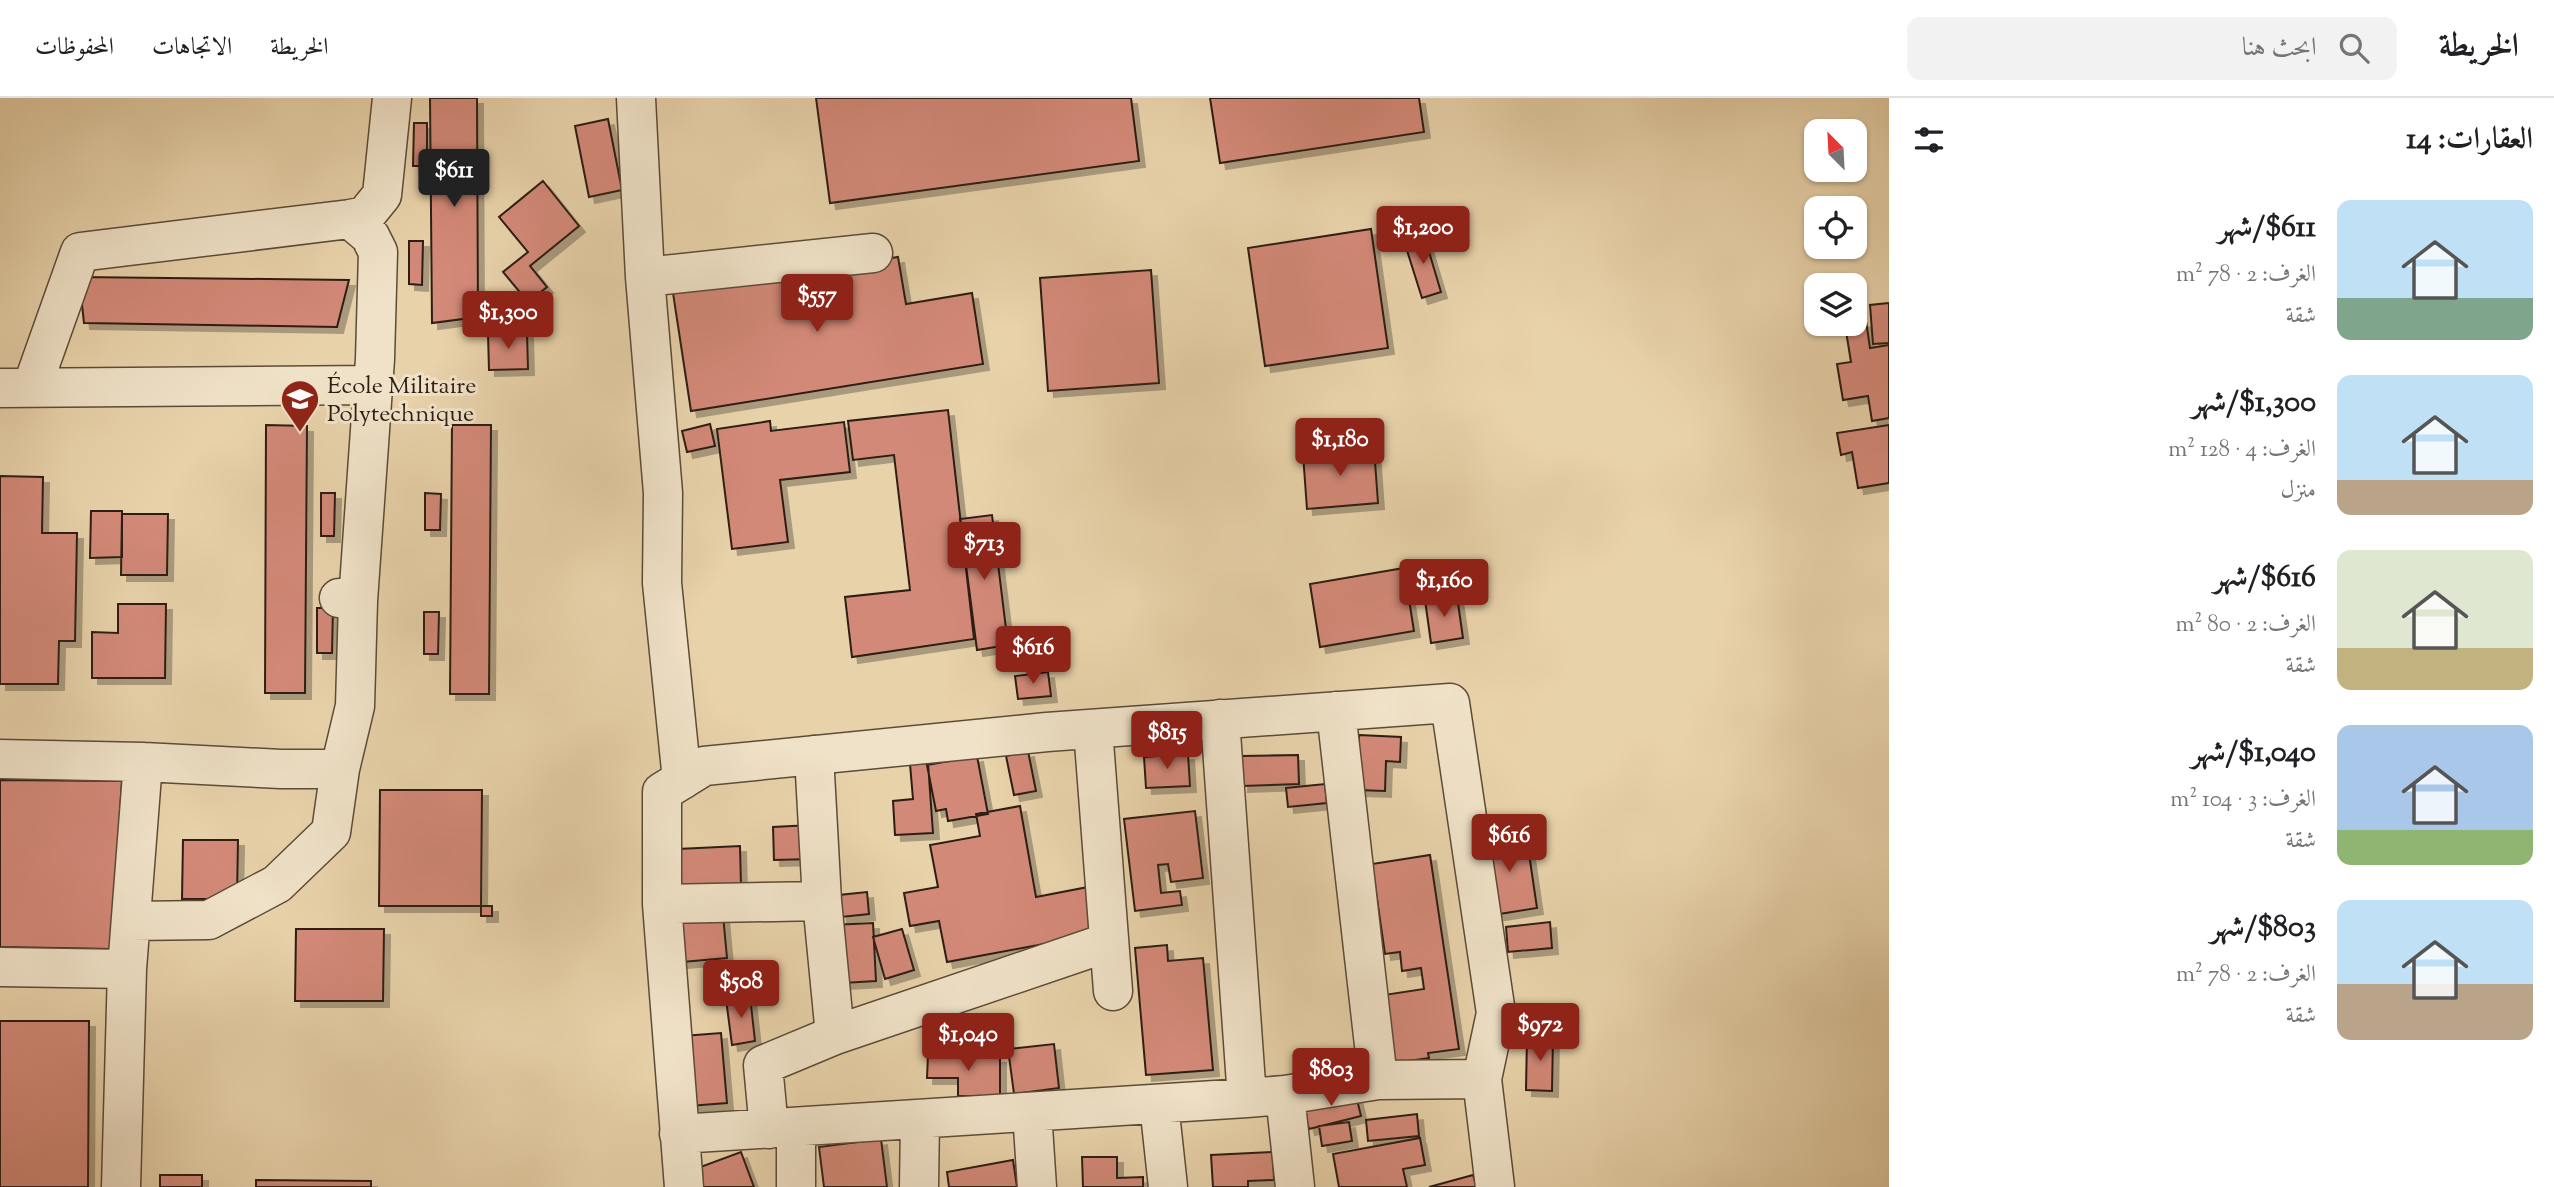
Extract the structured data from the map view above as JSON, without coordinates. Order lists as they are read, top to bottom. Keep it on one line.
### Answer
{"places":{"school or university":["École Militaire Polytechnique"]},"north":"top left","page":{"header":"الخريطة","search":"ابحث هنا","nav":["الخريطة","الاتجاهات","المحفوظات"],"heading":"العقارات: 14","price":["$611","$1,200","$557","$1,300","$1,180","$713","$1,160","$616","$815","$616","$508","$972","$1,040","$803"],"list":[{"name":"$611/شهر","note":"الغرف: 2 · 78 m² · شقة"},{"name":"$1,300/شهر","note":"الغرف: 4 · 128 m² · منزل"},{"name":"$616/شهر","note":"الغرف: 2 · 80 m² · شقة"},{"name":"$1,040/شهر","note":"الغرف: 3 · 104 m² · شقة"},{"name":"$803/شهر","note":"الغرف: 2 · 78 m² · شقة"}]}}
